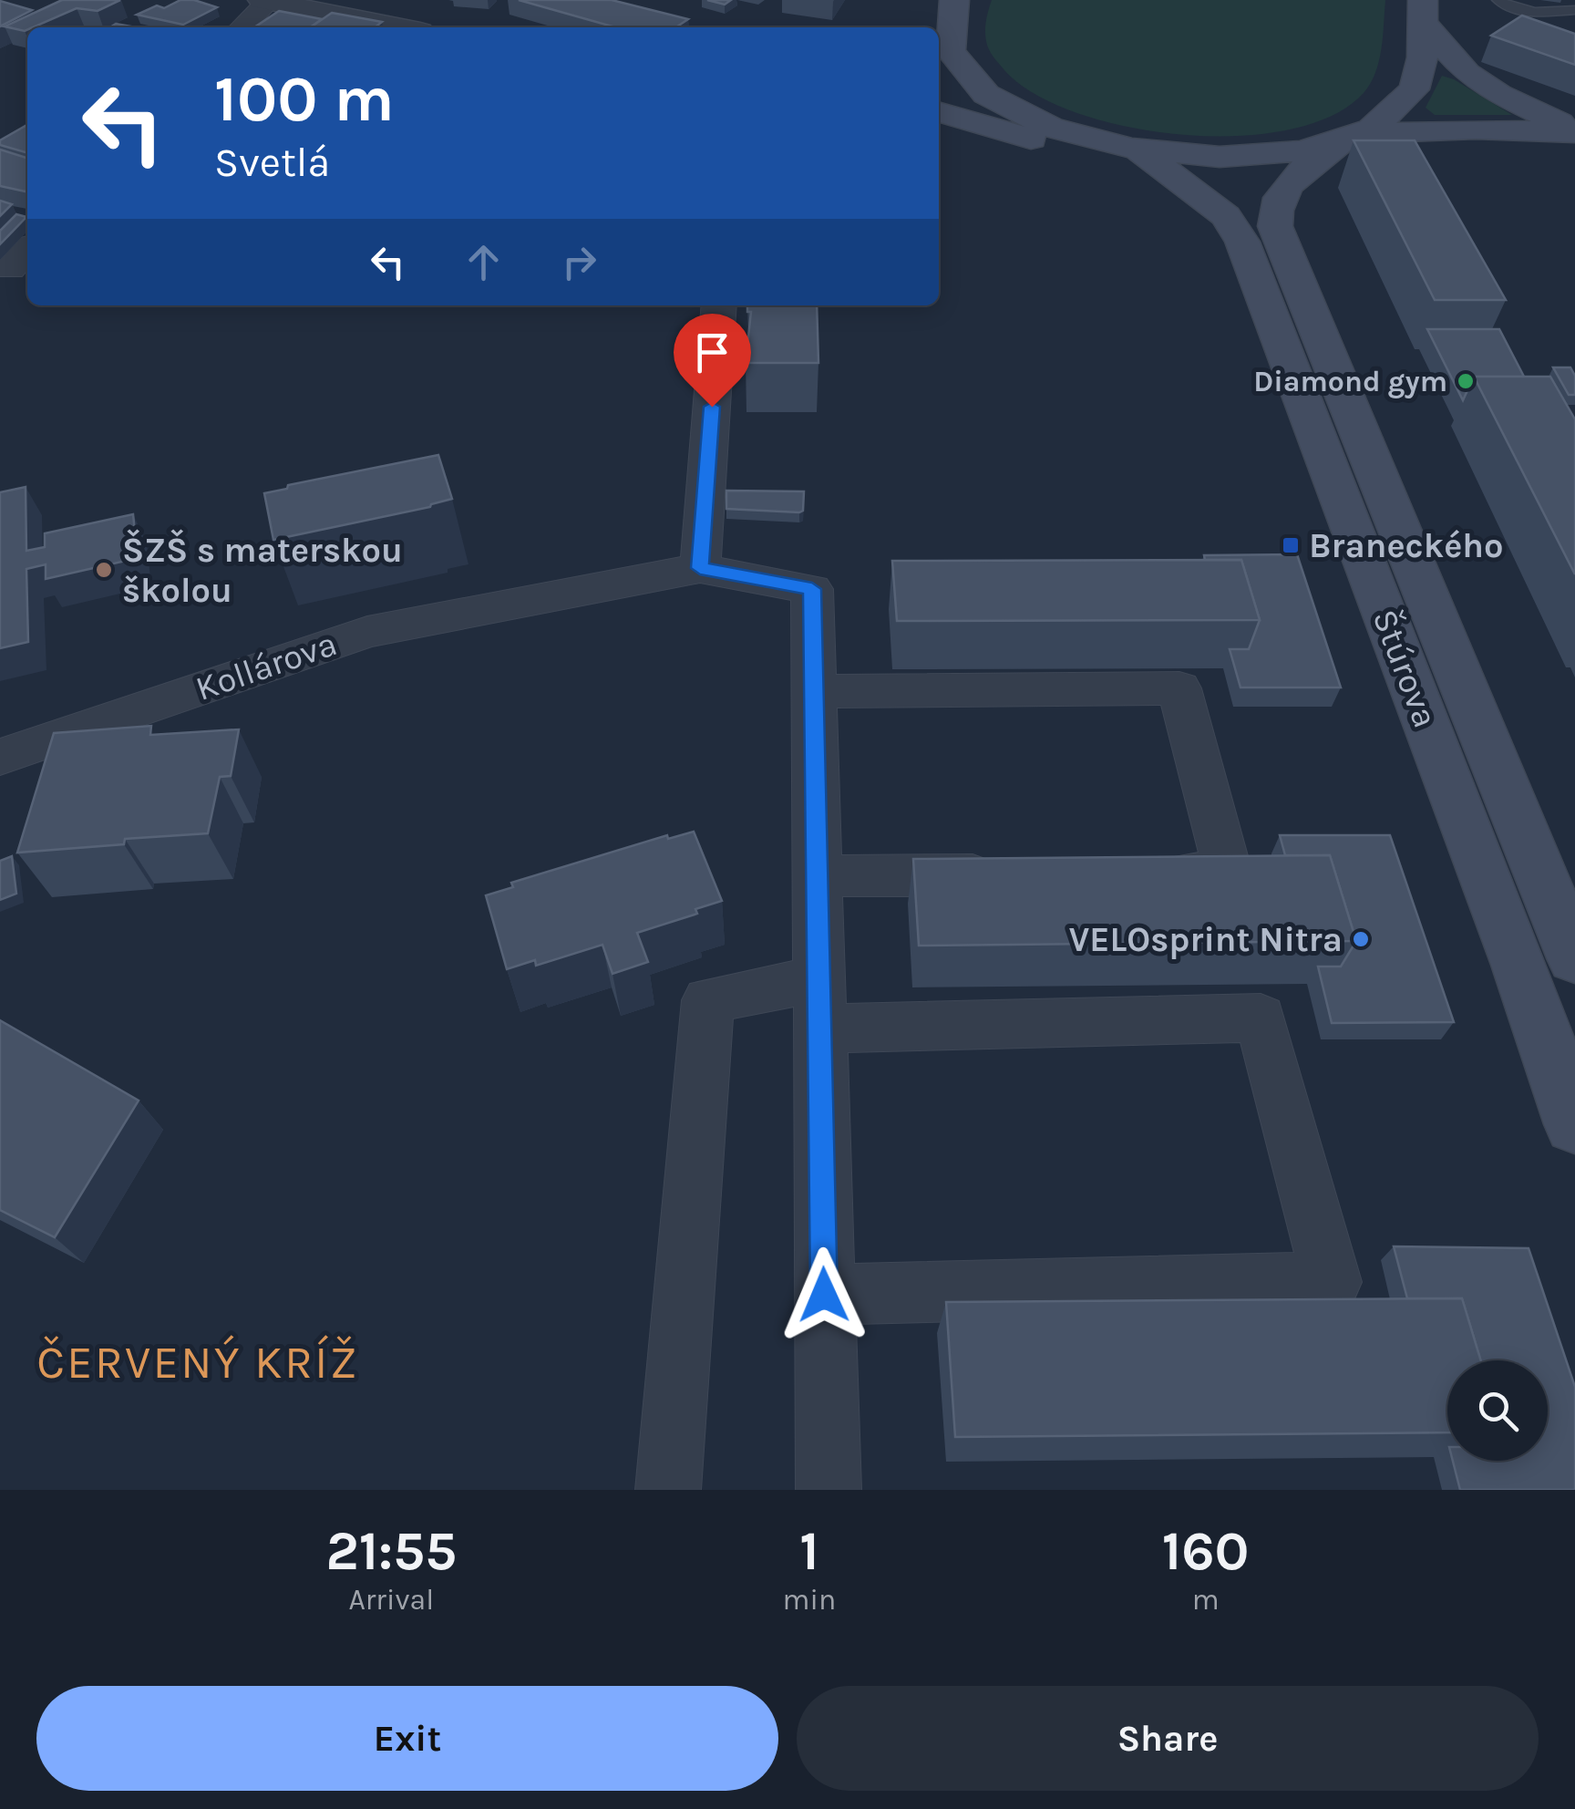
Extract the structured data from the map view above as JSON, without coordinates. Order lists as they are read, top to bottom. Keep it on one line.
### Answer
{"streets":{"main road":["Štúrova"],"street":["Kollárova"]},"districts":["ČERVENÝ KRÍŽ"],"places":{"other":["Diamond gym","ŠZŠ s materskou školou","VELOsprint Nitra"],"transit":["Braneckého"]},"page":{"turn":["100 m","Svetlá"],"eta":["21:55","Arrival","1","min","160","m"],"buttons":["Exit","Share"]}}
